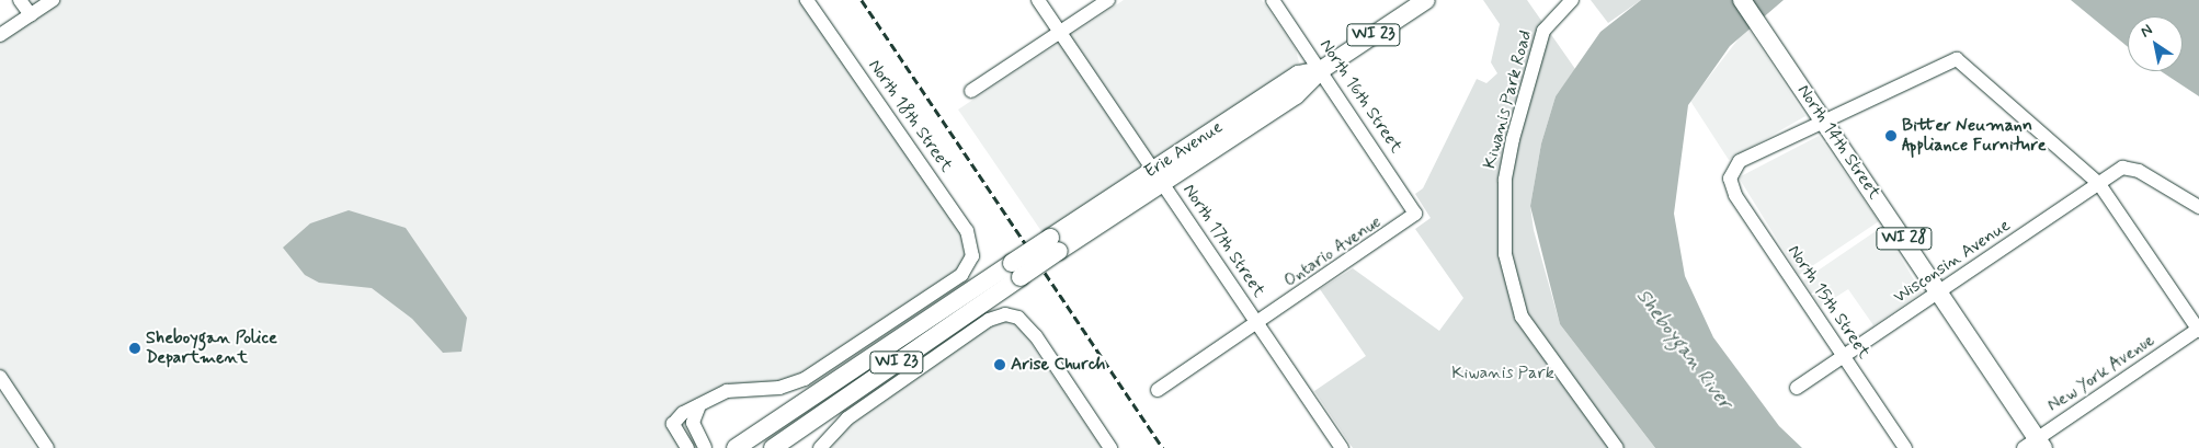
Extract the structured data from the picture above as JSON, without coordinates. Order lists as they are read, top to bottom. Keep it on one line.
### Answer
{"streets":{"main road":["WI 23","North 14th Street","Erie Avenue","WI 28"],"street":["North 16th Street","Kiwanis Park Road","North 18th Street","North 17th Street","Ontario Avenue","Wisconsin Avenue","North 15th Street","New York Avenue"]},"crossings":[["WI 23","Erie Avenue"],["North 16th Street","Erie Avenue"],["North 16th Street","Ontario Avenue"],["North 14th Street","Wisconsin Avenue"],["North 14th Street","North 15th Street"],["North 14th Street","New York Avenue"],["Erie Avenue","North 17th Street"],["North 17th Street","Ontario Avenue"],["Wisconsin Avenue","North 15th Street"]],"water":["Sheboygan River"],"parks":["Kiwanis Park"],"places":["Bitter Neumann Appliance Furniture","Sheboygan Police Department","Arise Church"],"north":"top left"}
